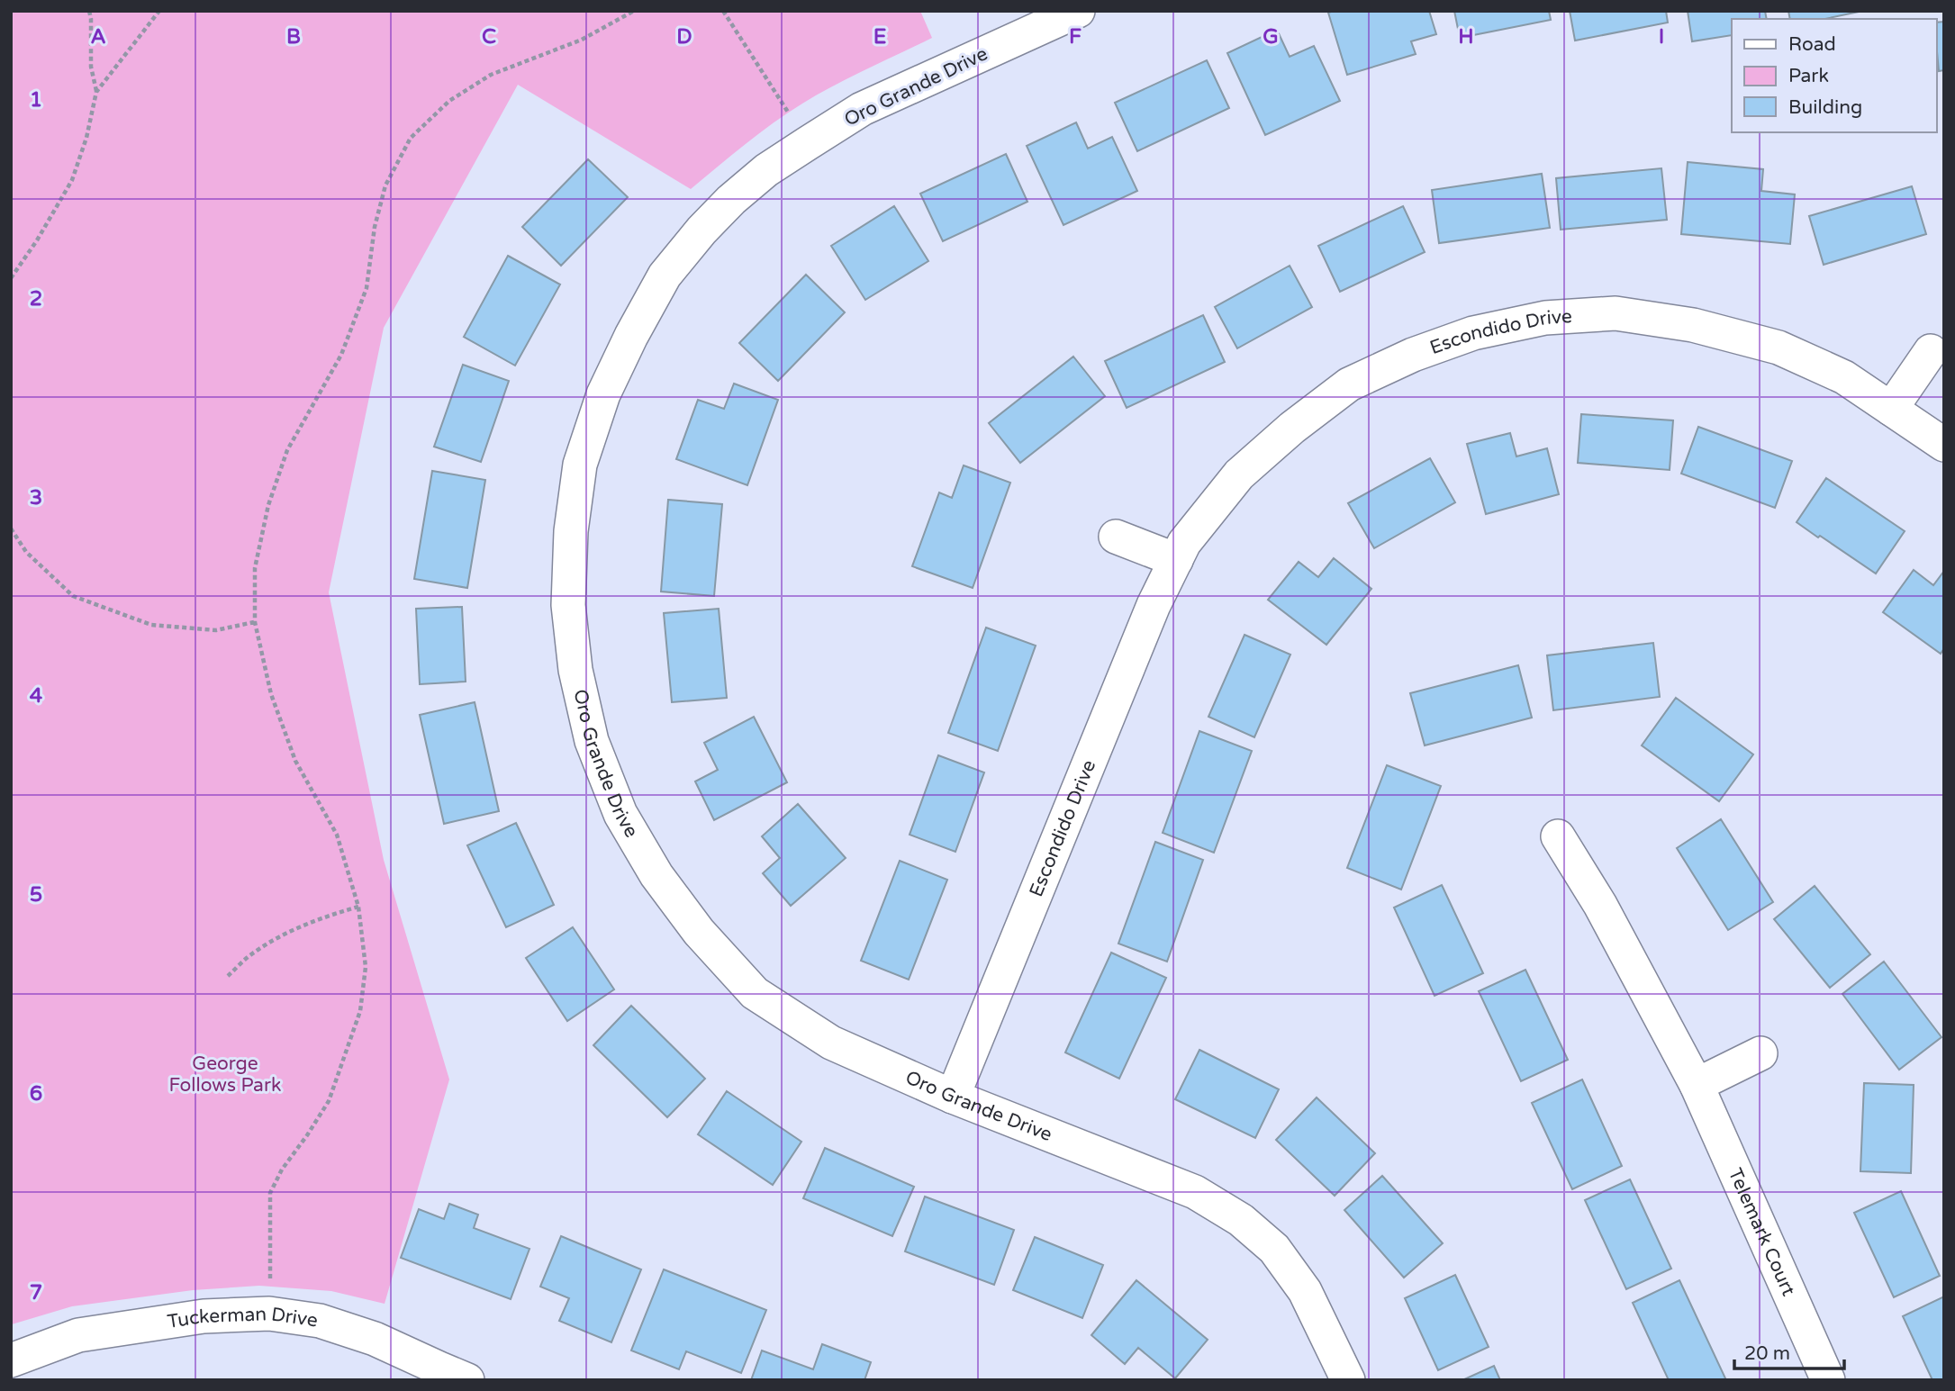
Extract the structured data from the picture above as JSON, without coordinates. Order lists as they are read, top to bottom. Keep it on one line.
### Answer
{"streets":{"street":["Oro Grande Drive","Escondido Drive","Telemark Court","Tuckerman Drive"]},"crossings":[["Oro Grande Drive","Escondido Drive"]],"parks":["George Follows Park"],"legend":["Road","Park","Building"],"scale_bar":"20 m","grid":{"columns":["A","B","C","D","E","F","G","H","I"],"rows":["1","2","3","4","5","6","7"]}}
